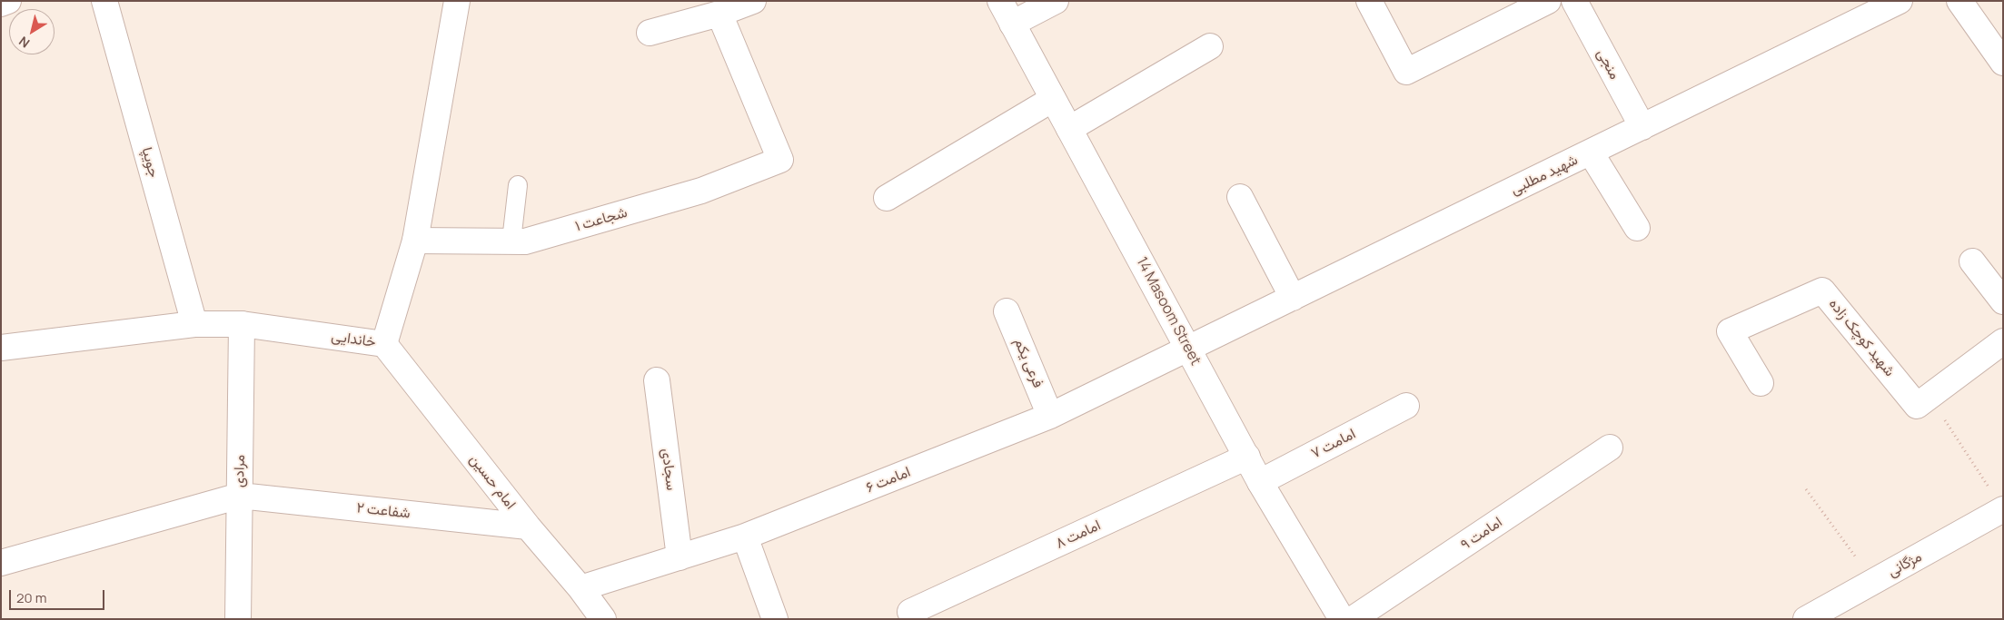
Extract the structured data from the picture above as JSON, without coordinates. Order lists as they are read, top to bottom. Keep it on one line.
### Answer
{"streets":{"street":["منجی","جویپا","شهید مطلبی","شجاعت ۱","14 Masoom Street","شهید کوچک زاده","خاندایی","فرعی یکم","امامت ۷","سجادی","مرادی","امامت ۶","امام حسین","شفاعت ۲","امامت ۹","امامت ۸","مژگانی"]},"crossings":[["منجی","شهید مطلبی"],["جویپا","خاندایی"],["شهید مطلبی","14 Masoom Street"],["شهید مطلبی","امامت ۶"],["شجاعت ۱","خاندایی"],["14 Masoom Street","امامت ۷"],["14 Masoom Street","امامت ۶"],["14 Masoom Street","امامت ۸"],["خاندایی","مرادی"],["خاندایی","امام حسین"],["فرعی یکم","امامت ۶"],["سجادی","امامت ۶"],["مرادی","شفاعت ۲"],["امامت ۶","امام حسین"],["امام حسین","شفاعت ۲"]],"scale_bar":"20 m","north":"bottom left"}
